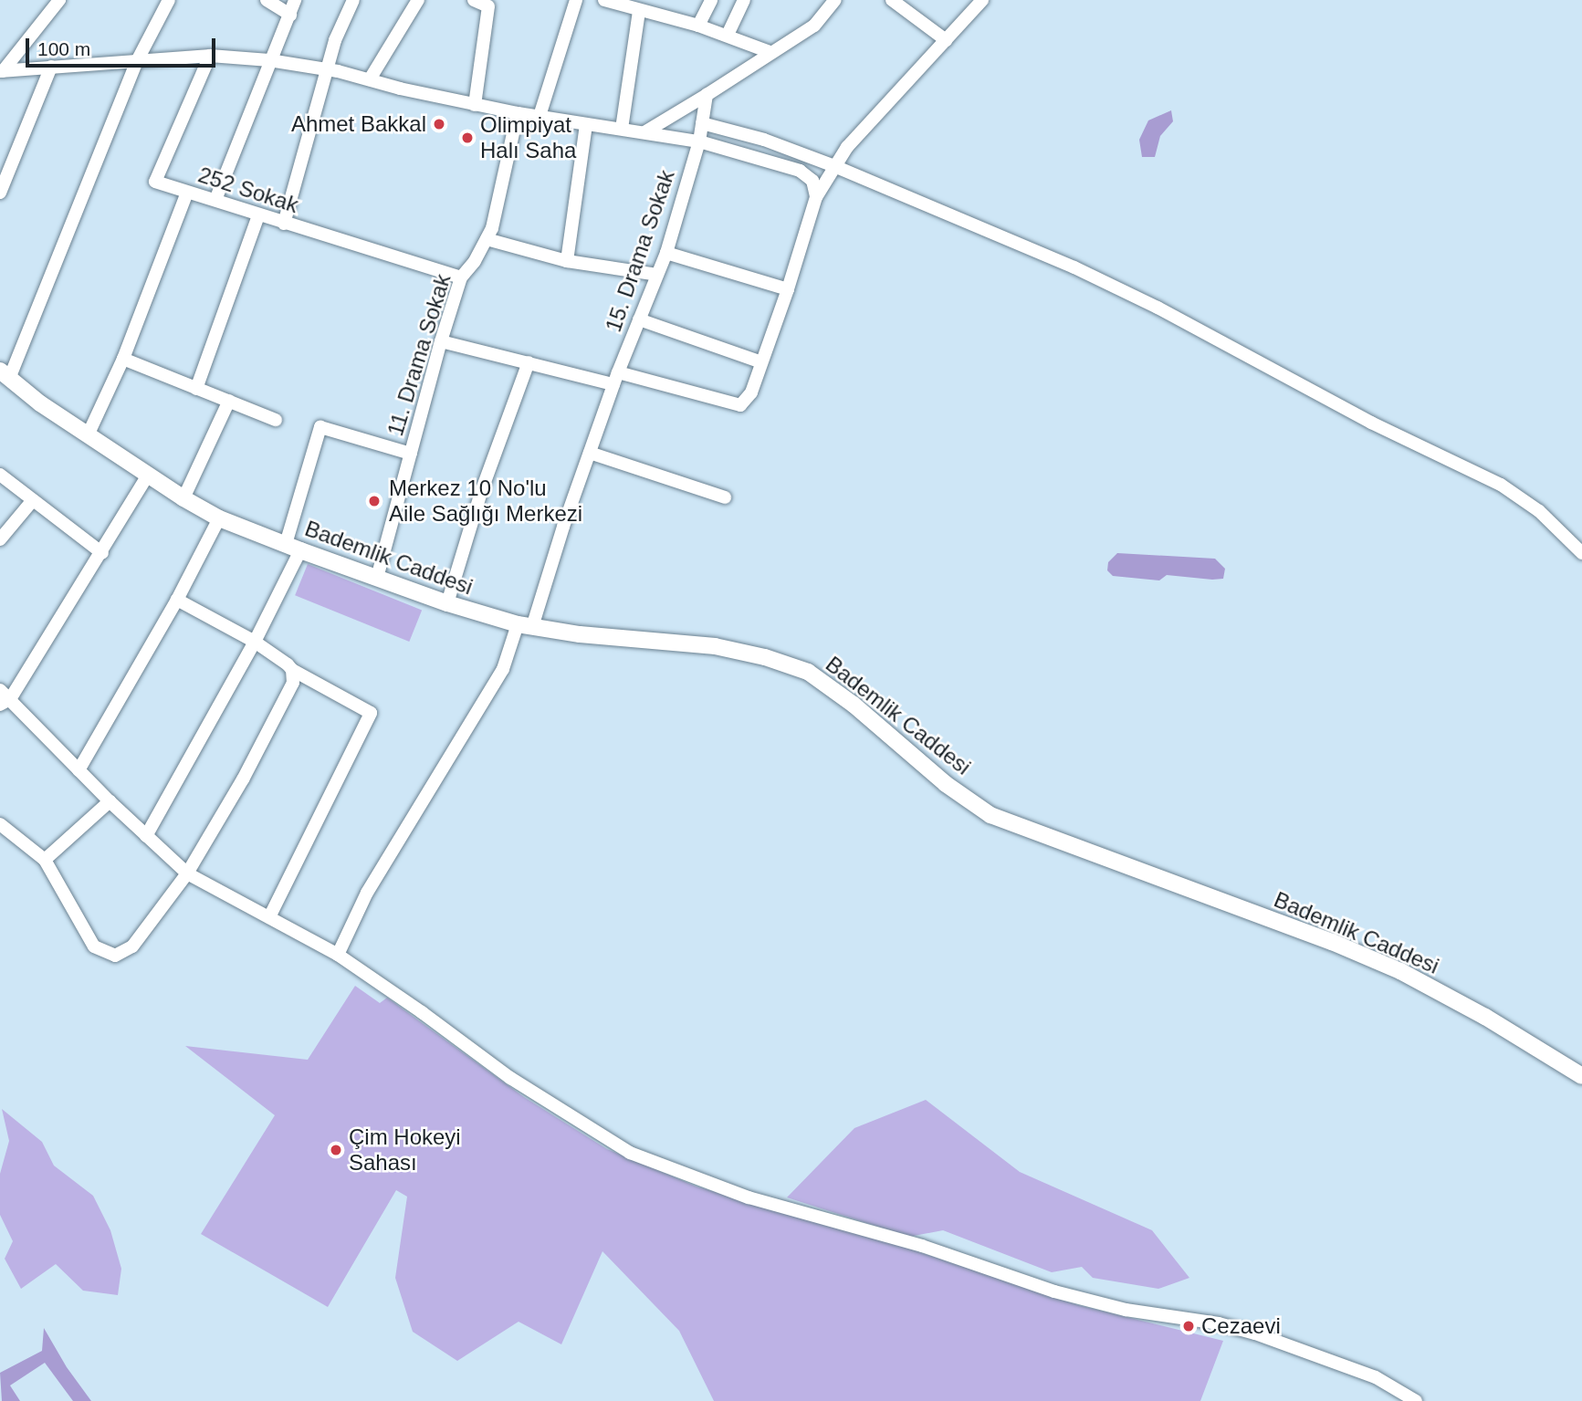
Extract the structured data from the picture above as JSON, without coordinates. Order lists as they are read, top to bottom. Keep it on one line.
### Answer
{"streets":{"street":["252 Sokak","15. Drama Sokak","11. Drama Sokak","Bademlik Caddesi"]},"crossings":[["252 Sokak","11. Drama Sokak"],["15. Drama Sokak","Bademlik Caddesi"],["11. Drama Sokak","Bademlik Caddesi"]],"places":["Ahmet Bakkal","Olimpiyat Halı Saha","Merkez 10 No'lu Aile Sağlığı Merkezi","Çim Hokeyi Sahası","Cezaevi"],"scale_bar":"100 m"}
